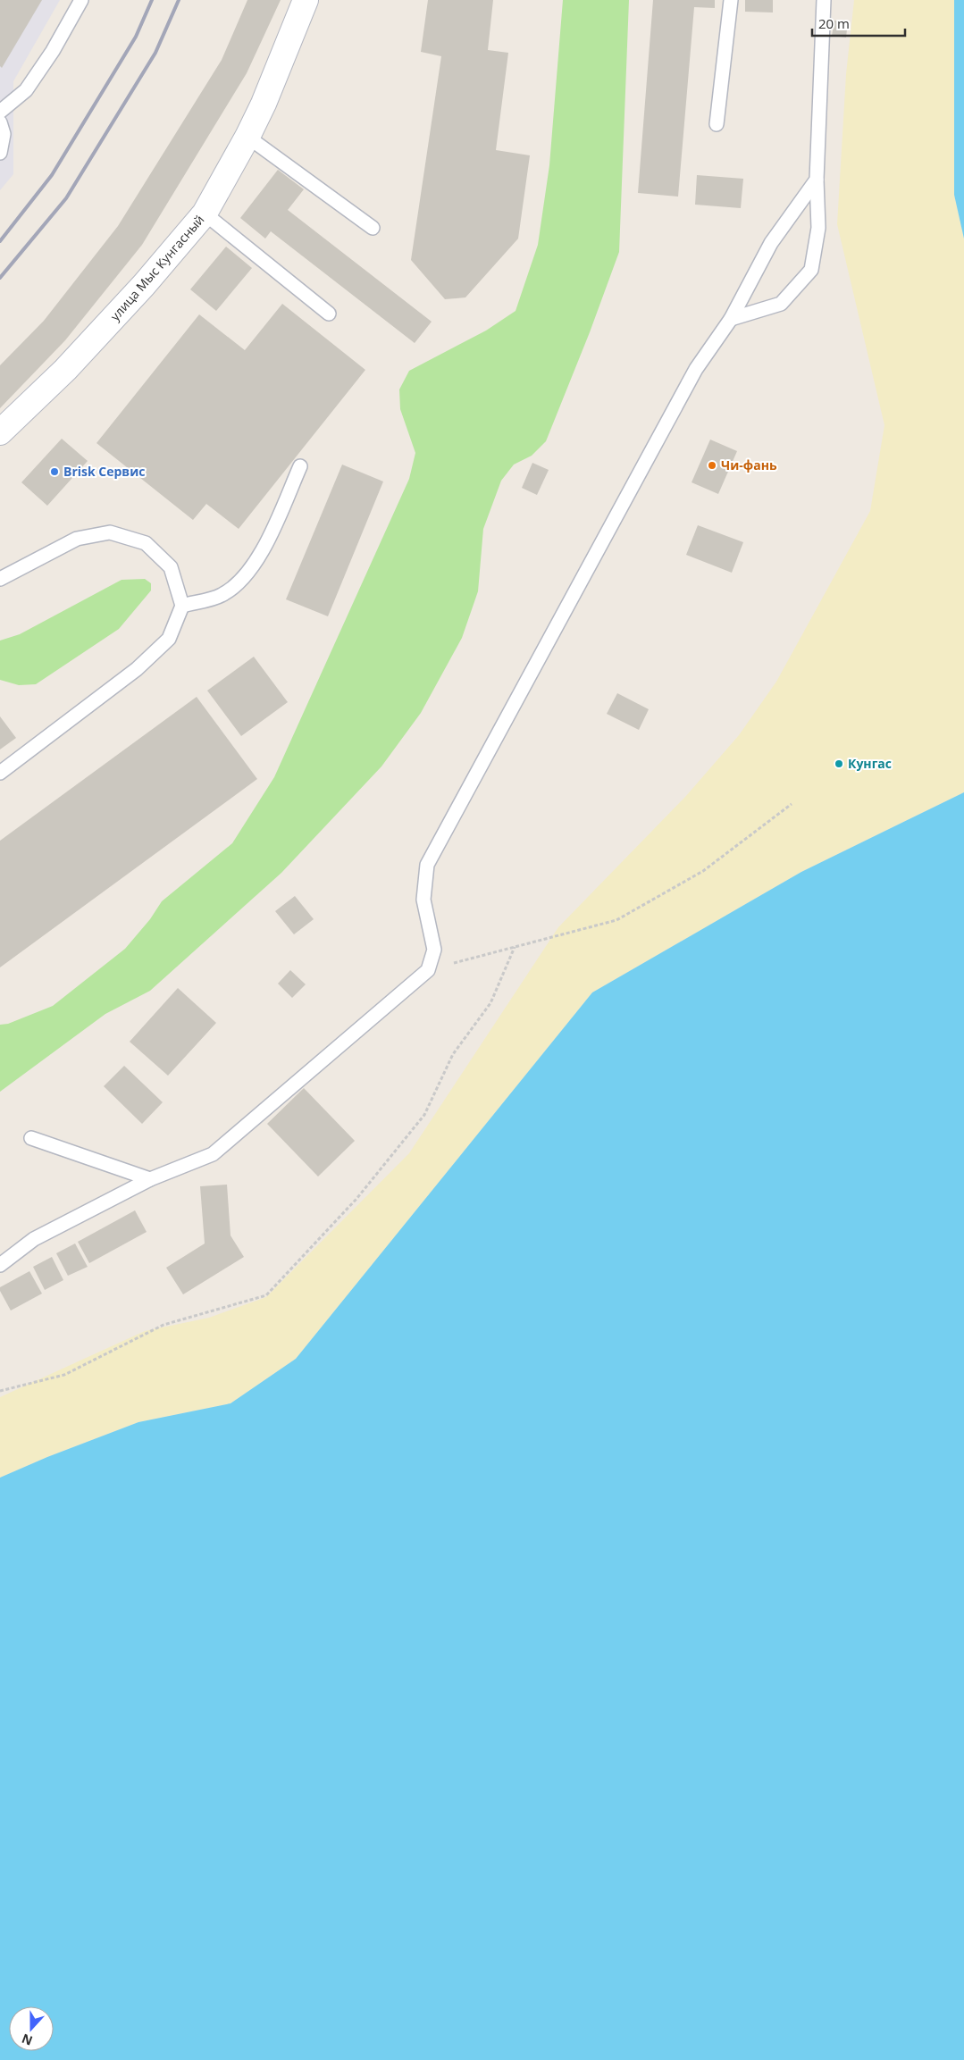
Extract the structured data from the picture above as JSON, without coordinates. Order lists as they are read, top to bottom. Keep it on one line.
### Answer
{"streets":{"street":["улица Мыс Кунгасный"]},"places":["Чи-фань","Brisk Сервис","Кунгас"],"scale_bar":"20 m","north":"bottom"}
